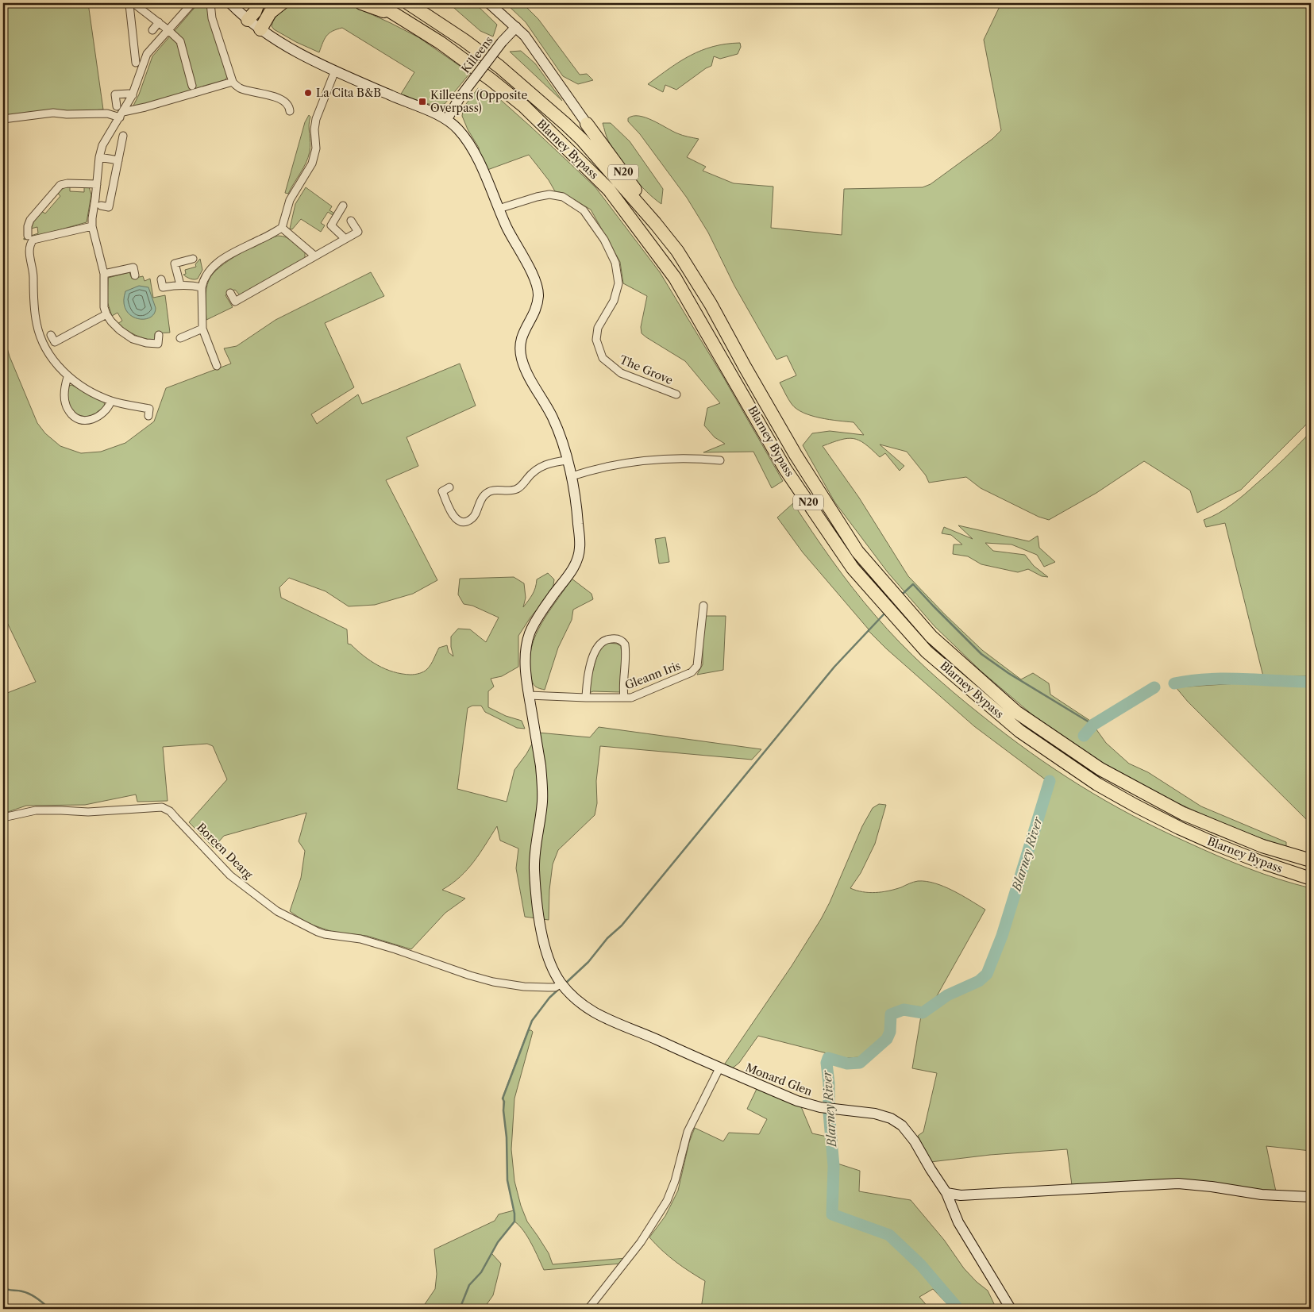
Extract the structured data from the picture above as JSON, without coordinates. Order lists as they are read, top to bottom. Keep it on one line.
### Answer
{"streets":{"highway":["Blarney Bypass","N20"],"street":["Killeens","The Grove","Gleann Iris","Boreen Dearg","Monard Glen"]},"crossings":[["Killeens","Monard Glen"],["Blarney Bypass","N20"],["The Grove","Monard Glen"],["Gleann Iris","Monard Glen"],["Boreen Dearg","Monard Glen"]],"water":["Blarney River"],"places":{"other":["La Cita B&B"],"transit":["Killeens (Opposite Overpass)"]}}
